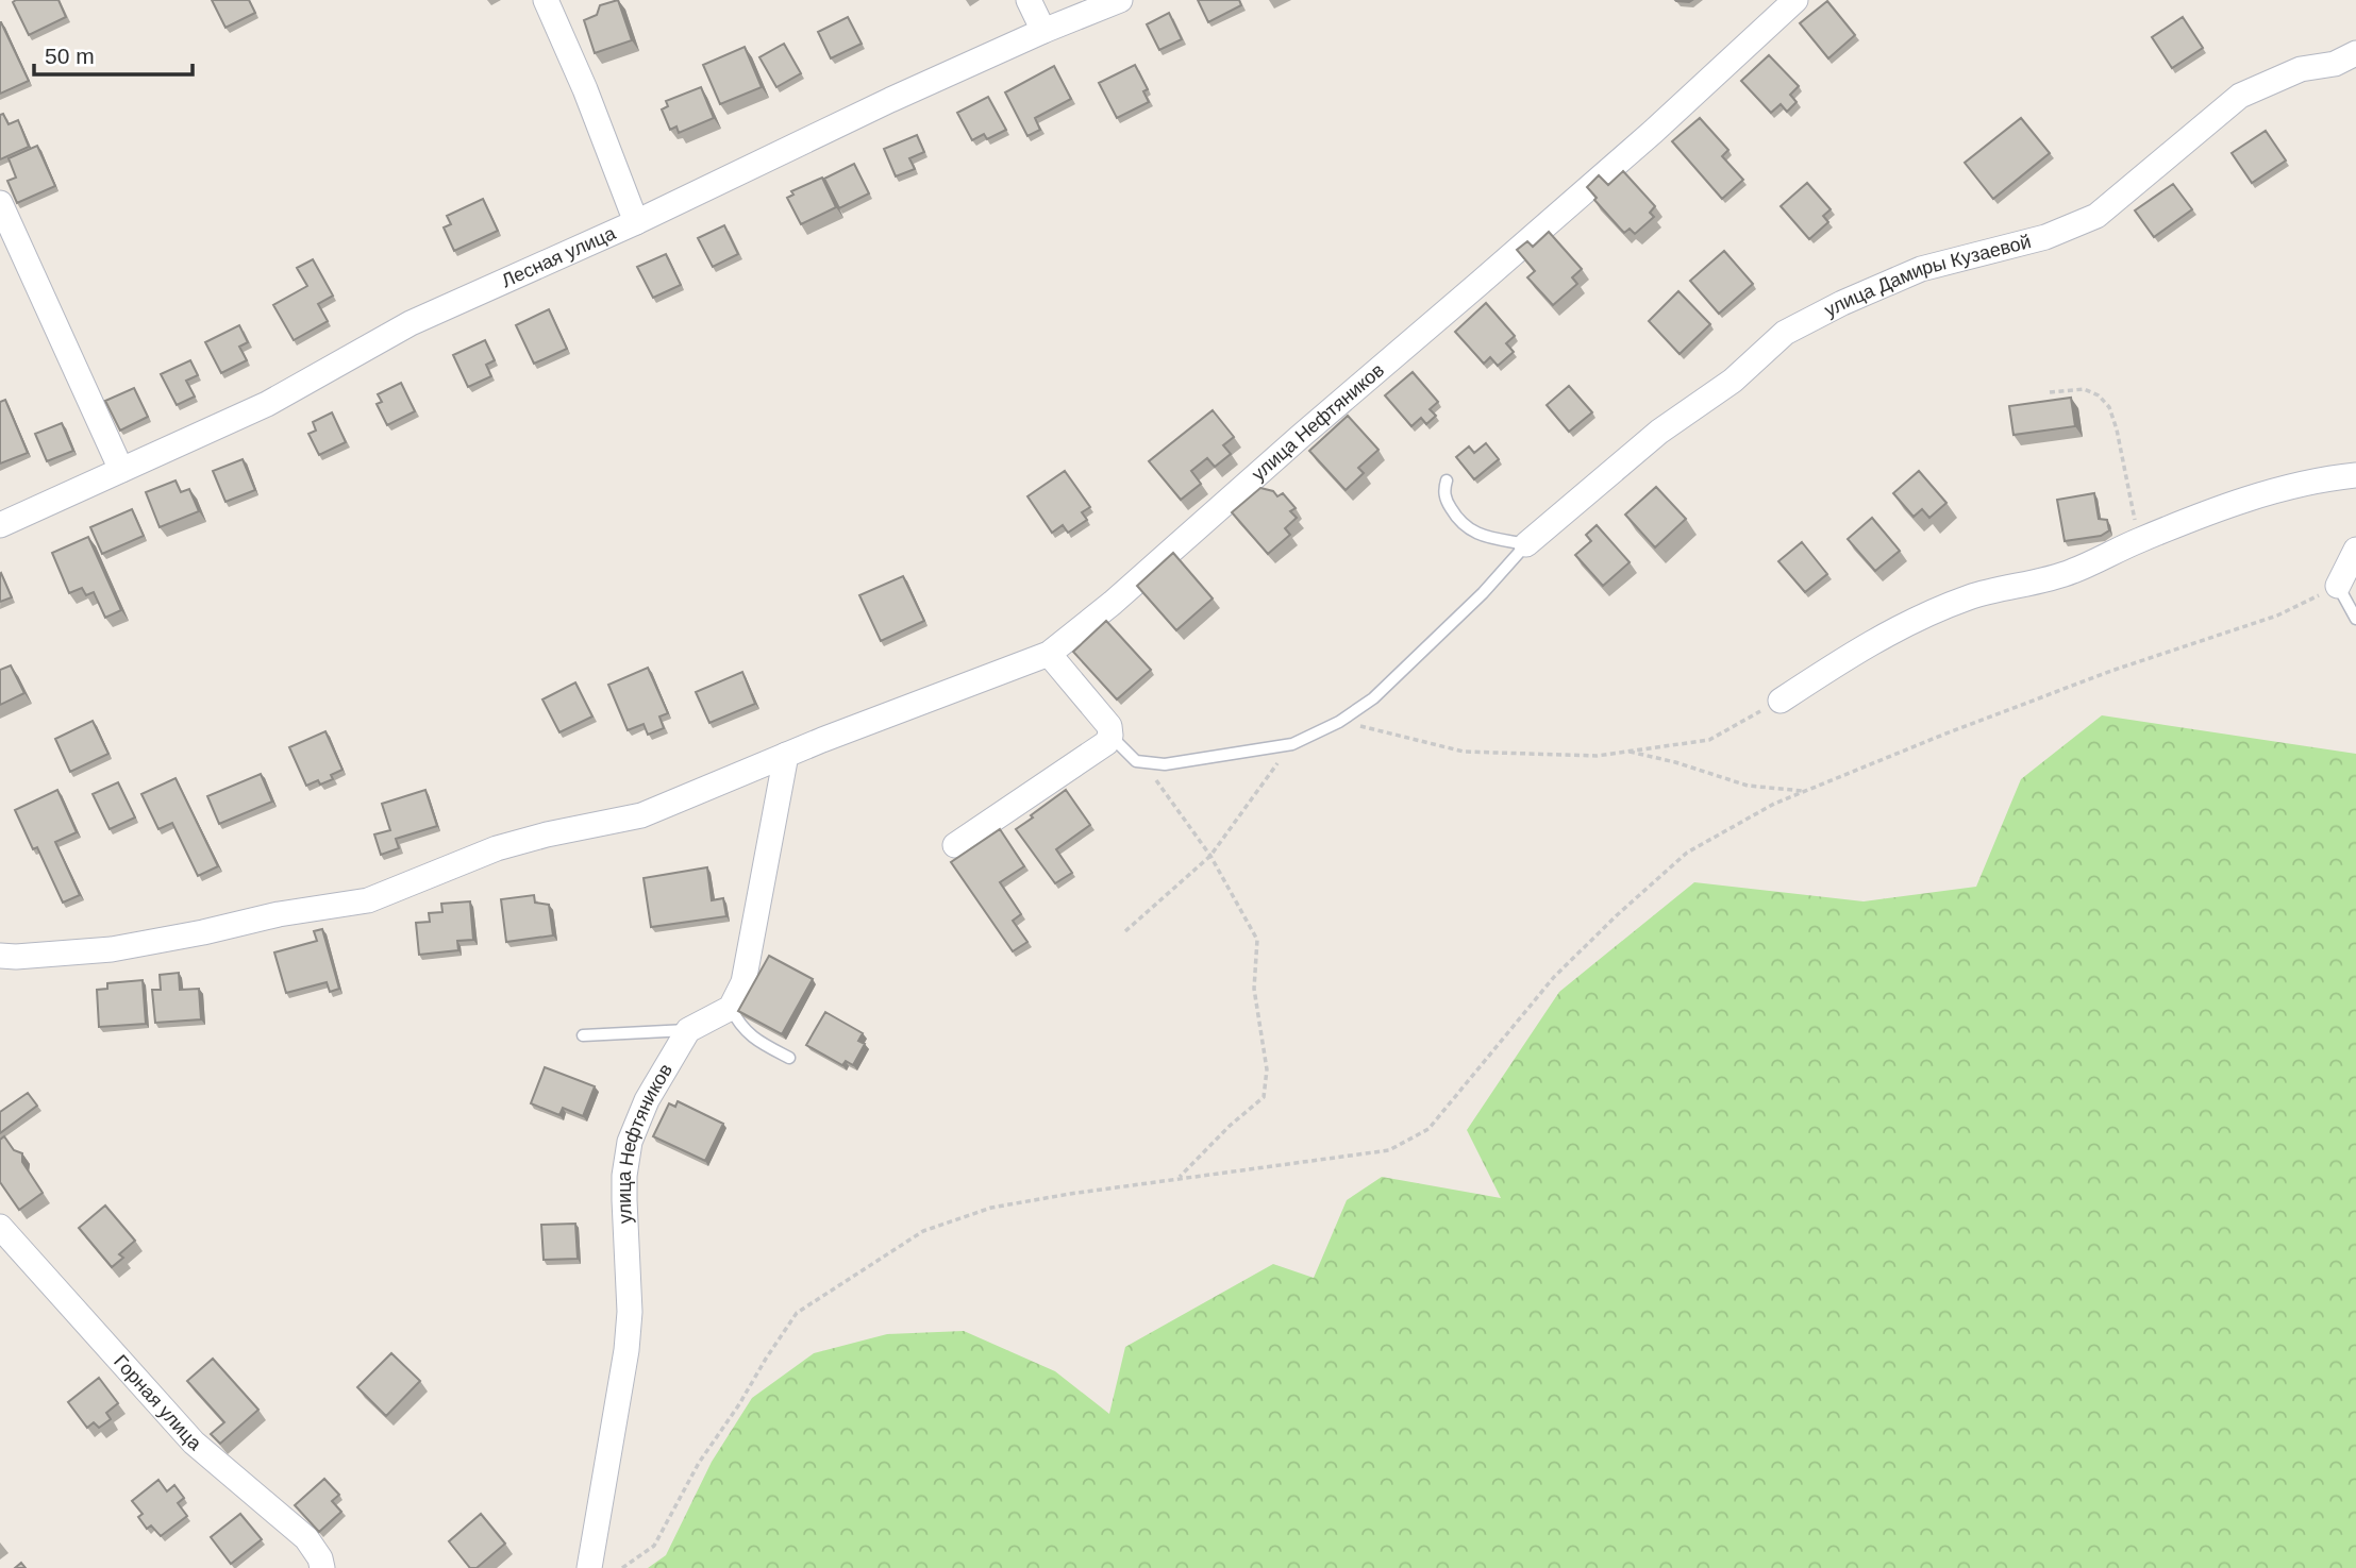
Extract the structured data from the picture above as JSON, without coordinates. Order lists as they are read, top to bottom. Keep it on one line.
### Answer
{"streets":{"street":["Лесная улица","улица Дамиры Кузаевой","улица Нефтяников","Горная улица"]},"scale_bar":"50 m"}
